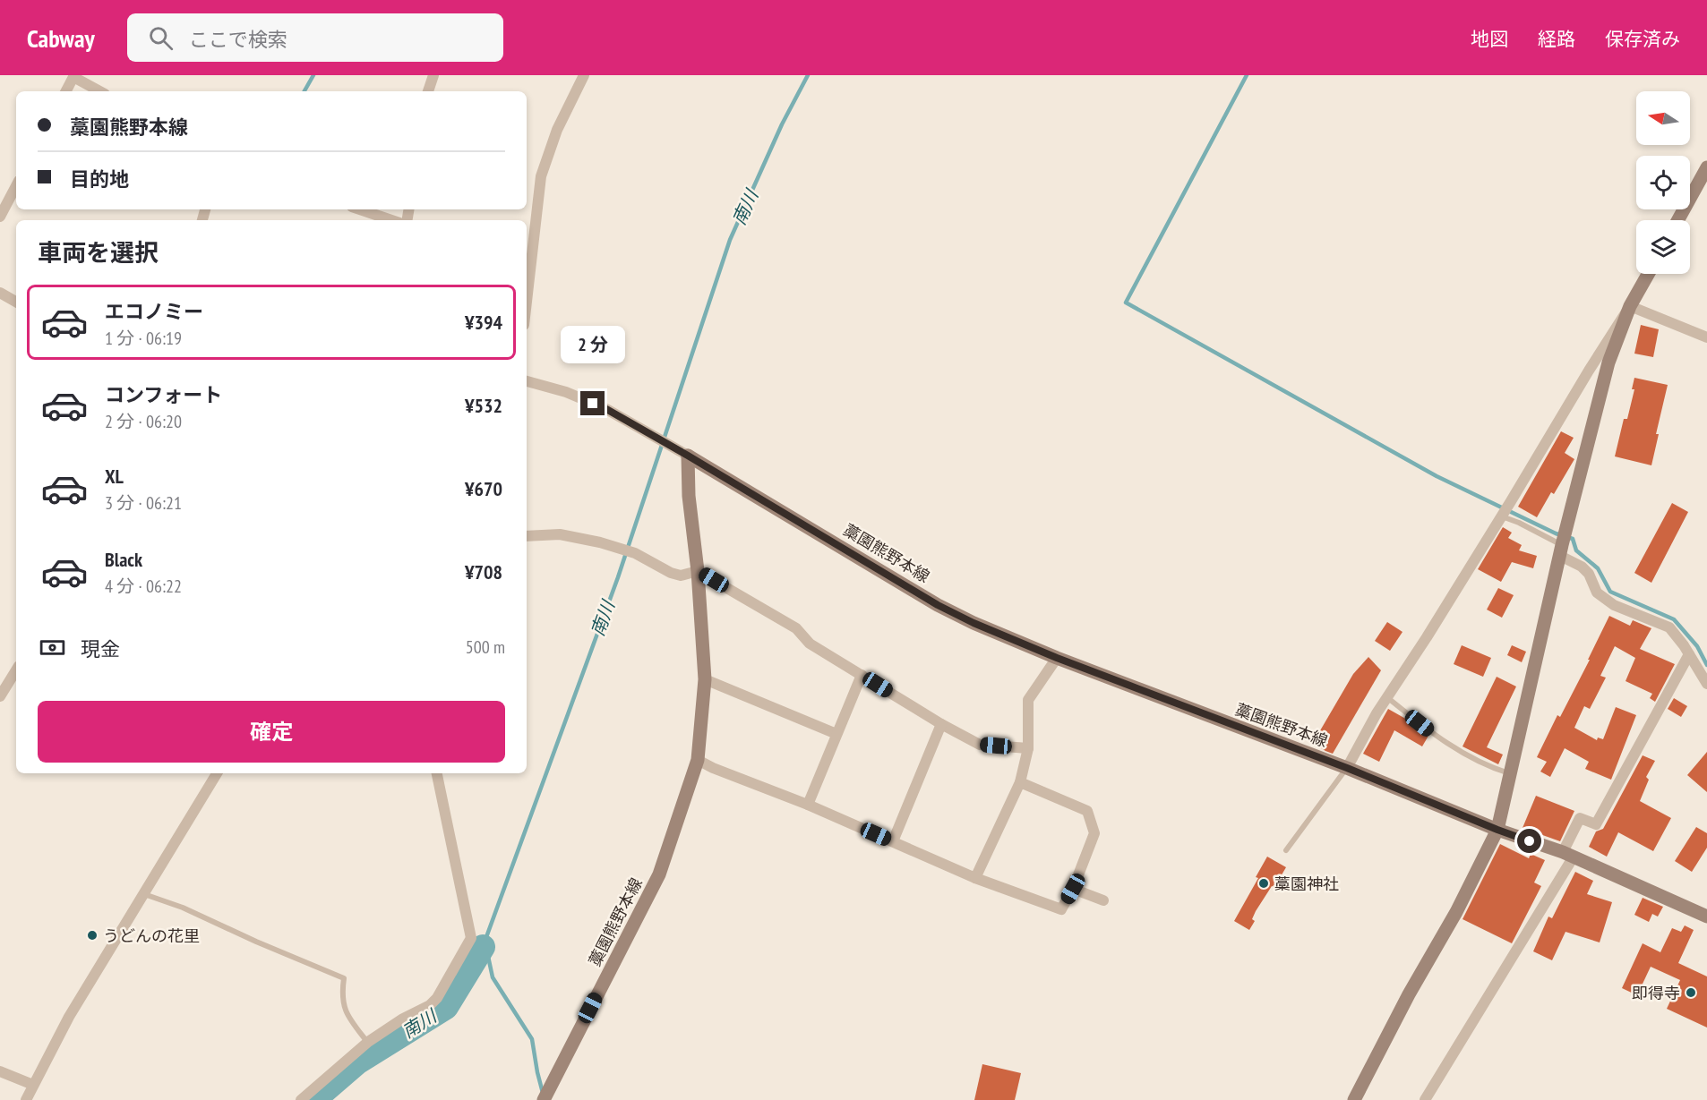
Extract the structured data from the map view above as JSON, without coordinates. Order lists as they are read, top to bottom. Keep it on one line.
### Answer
{"streets":{"main road":["藁園熊野本線"]},"water":["南川"],"places":["藁園神社","うどんの花里","即得寺"],"north":"left","page":{"header":"Cabway","search":"ここで検索","nav":["地図","経路","保存済み"],"banner":["藁園熊野本線","目的地"],"heading":"車両を選択","list":[{"name":"エコノミー","note":"1 分 · 06:19","value":"¥394"},{"name":"コンフォート","note":"2 分 · 06:20","value":"¥532"},{"name":"XL","note":"3 分 · 06:21","value":"¥670"},{"name":"Black","note":"4 分 · 06:22","value":"¥708"}],"bubble":"2 分","pay":["現金","500 m"],"buttons":"確定"}}
